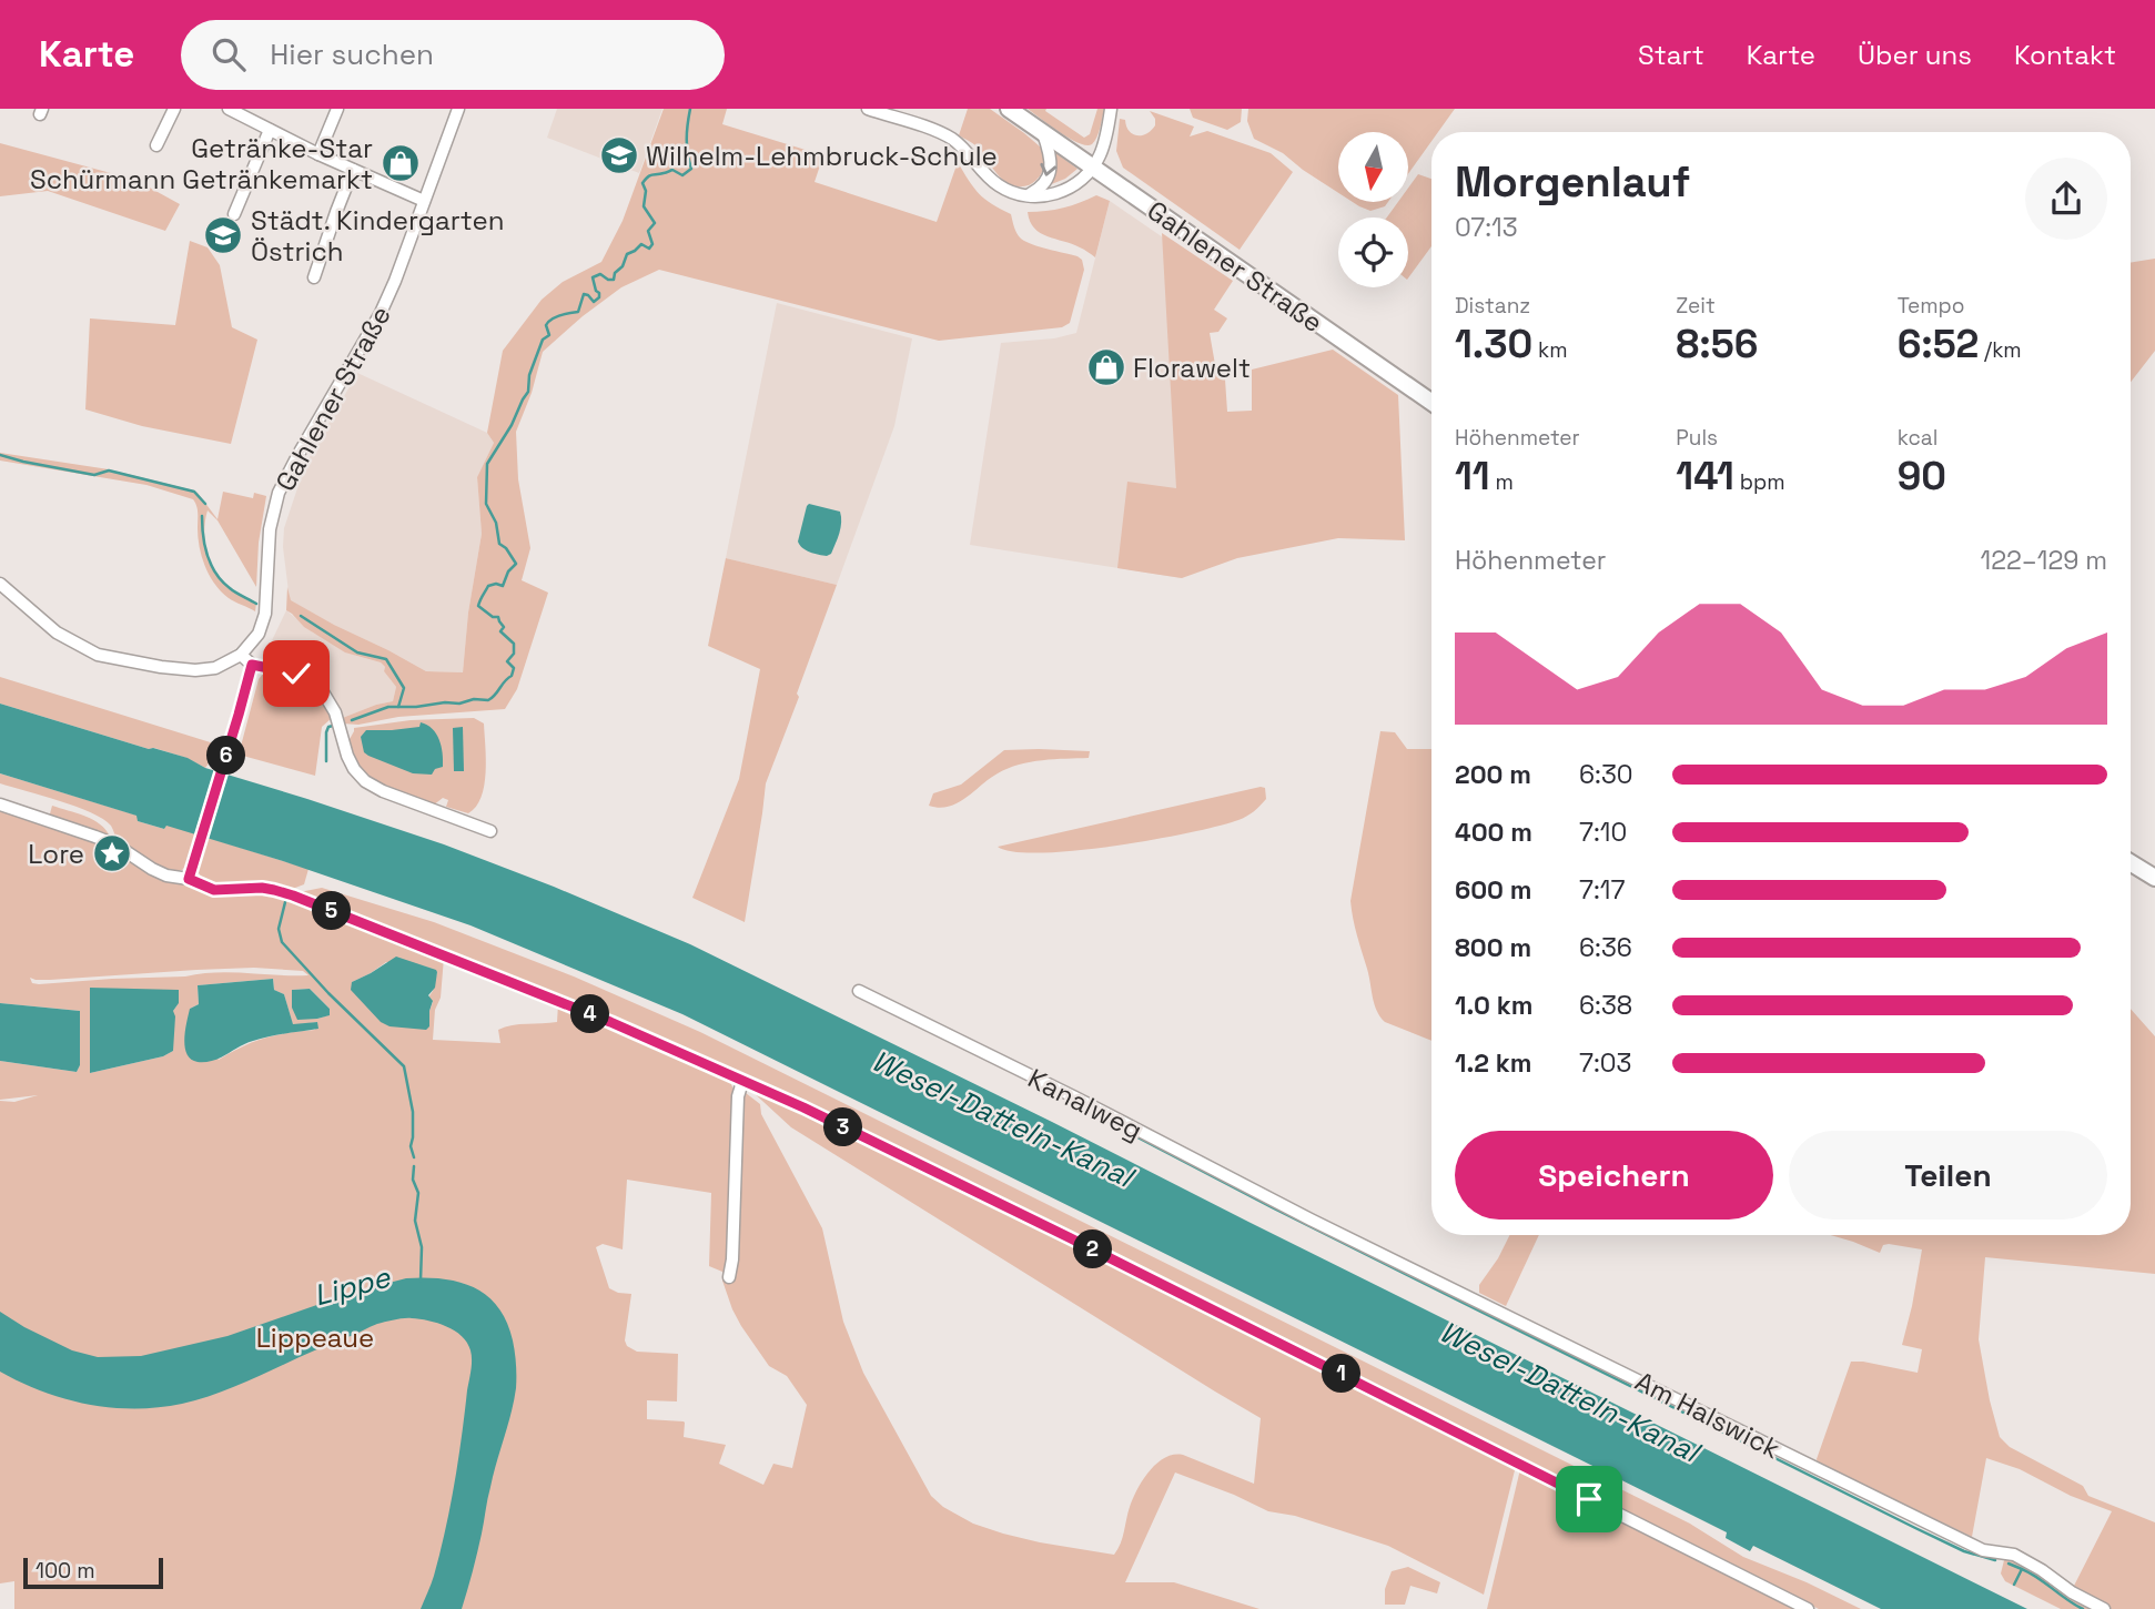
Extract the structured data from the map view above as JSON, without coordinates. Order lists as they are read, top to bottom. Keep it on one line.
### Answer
{"streets":{"main road":["Gahlener Straße"],"street":["Kanalweg","Am Halswick"]},"crossings":[["Kanalweg","Am Halswick"]],"water":["Wesel-Datteln-Kanal","Lippe"],"parks":["Lippeaue"],"places":{"school or university":["Wilhelm-Lehmbruck-Schule","Städt. Kindergarten Östrich"],"shop":["Getränke-Star Schürmann Getränkemarkt","Florawelt"],"place":["Lore"]},"scale_bar":"100 m","north":"bottom","page":{"header":"Karte","search":"Hier suchen","nav":["Start","Karte","Über uns","Kontakt"],"heading":["Morgenlauf","07:13"],"stats":[["Distanz","1.30 km"],["Zeit","8:56"],["Tempo","6:52 /km"],["Höhenmeter","11 m"],["Puls","141 bpm"],["kcal","90"]],"chart":["Höhenmeter","122–129 m"],"pins":["6","5","4","3","2","1"],"list":[{"name":"200 m","note":"6:30"},{"name":"400 m","note":"7:10"},{"name":"600 m","note":"7:17"},{"name":"800 m","note":"6:36"},{"name":"1.0 km","note":"6:38"},{"name":"1.2 km","note":"7:03"}],"buttons":["Speichern","Teilen"],"scale":"100 m"}}
